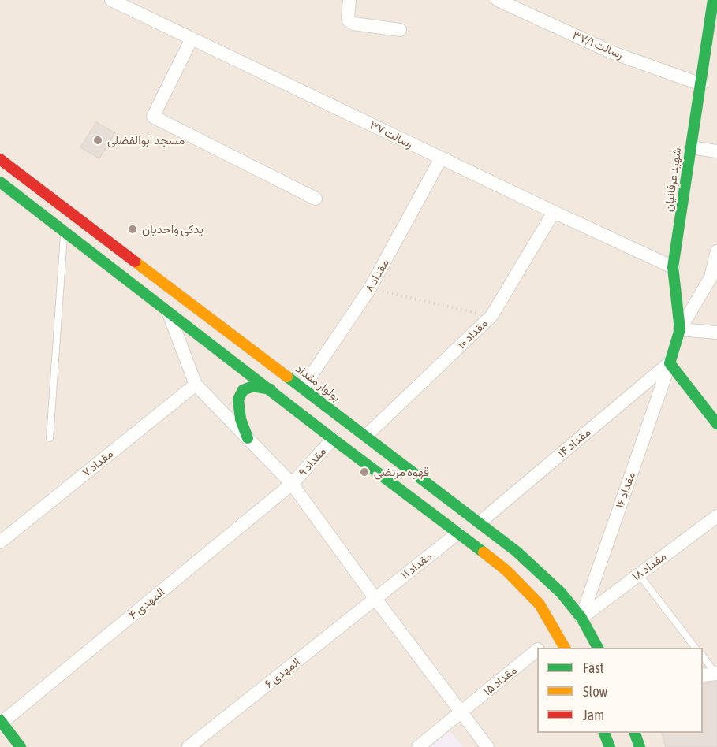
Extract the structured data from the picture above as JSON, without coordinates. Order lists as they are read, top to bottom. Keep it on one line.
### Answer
{"streets":{"main road":["شهید عرفانیان","بولوار مقداد"],"street":["رسالت ۳۷/۱","رسالت ۳۷","مقداد ۸","مقداد ۱۰","مقداد ۱۴","مقداد ۹","مقداد ۷","مقداد ۱۶","مقداد ۱۱","مقداد ۱۸","المهدی ۴","المهدی ۶","مقداد ۱۵"]},"crossings":[["رسالت ۳۷/۱","شهید عرفانیان"],["رسالت ۳۷","شهید عرفانیان"],["رسالت ۳۷","مقداد ۸"],["رسالت ۳۷","مقداد ۱۰"],["شهید عرفانیان","مقداد ۱۴"],["شهید عرفانیان","مقداد ۱۶"],["مقداد ۸","بولوار مقداد"],["مقداد ۱۰","بولوار مقداد"],["بولوار مقداد","مقداد ۱۴"],["بولوار مقداد","مقداد ۱۶"],["بولوار مقداد","مقداد ۱۸"],["مقداد ۱۴","مقداد ۱۶"],["مقداد ۹","المهدی ۴"],["مقداد ۱۶","مقداد ۱۸"],["مقداد ۱۱","المهدی ۶"]],"places":["مسجد ابوالفضلی","یدکی واحدیان","قهوه مرتضی"],"legend":["Fast","Slow","Jam"]}
